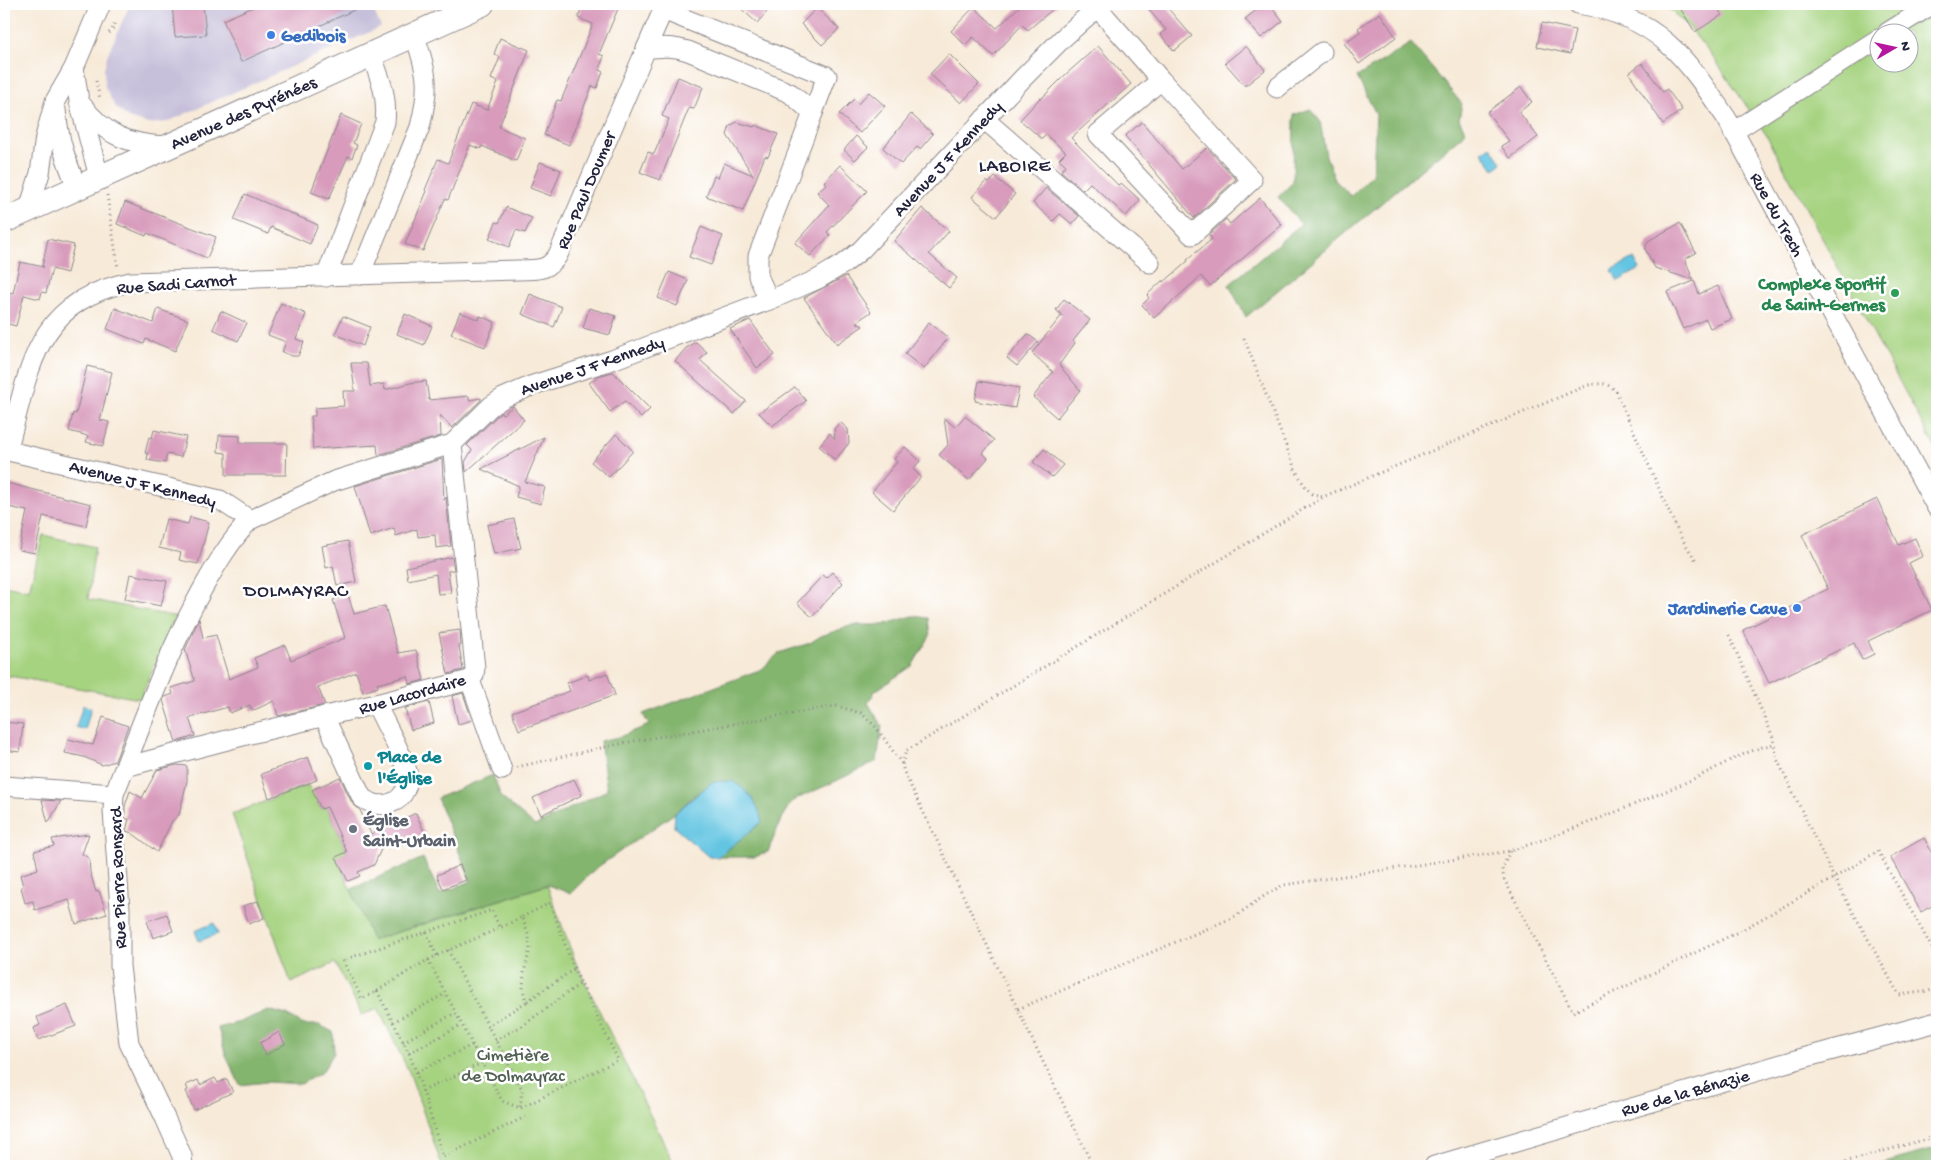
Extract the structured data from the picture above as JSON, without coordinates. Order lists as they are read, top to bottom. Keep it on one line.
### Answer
{"streets":{"main road":["Avenue des Pyrénées"],"street":["Avenue J F Kennedy","Rue Paul Doumer","Rue du Trech","Rue Sadi Carnot","Rue Lacordaire","Rue Pierre Ronsard","Rue de la Bénazie"]},"crossings":[["Avenue J F Kennedy","Rue Paul Doumer"],["Avenue J F Kennedy","Rue Sadi Carnot"],["Avenue J F Kennedy","Rue Lacordaire"],["Avenue J F Kennedy","Rue Pierre Ronsard"],["Rue Paul Doumer","Rue Sadi Carnot"],["Rue Lacordaire","Rue Pierre Ronsard"]],"districts":["LABOIRE","DOLMAYRAC"],"parks":["Cimetière de Dolmayrac"],"places":["Gedibois","Complexe Sportif de Saint-Germes","Jardinerie Cave","Place de l'Église","Église Saint-Urbain"],"north":"right"}
